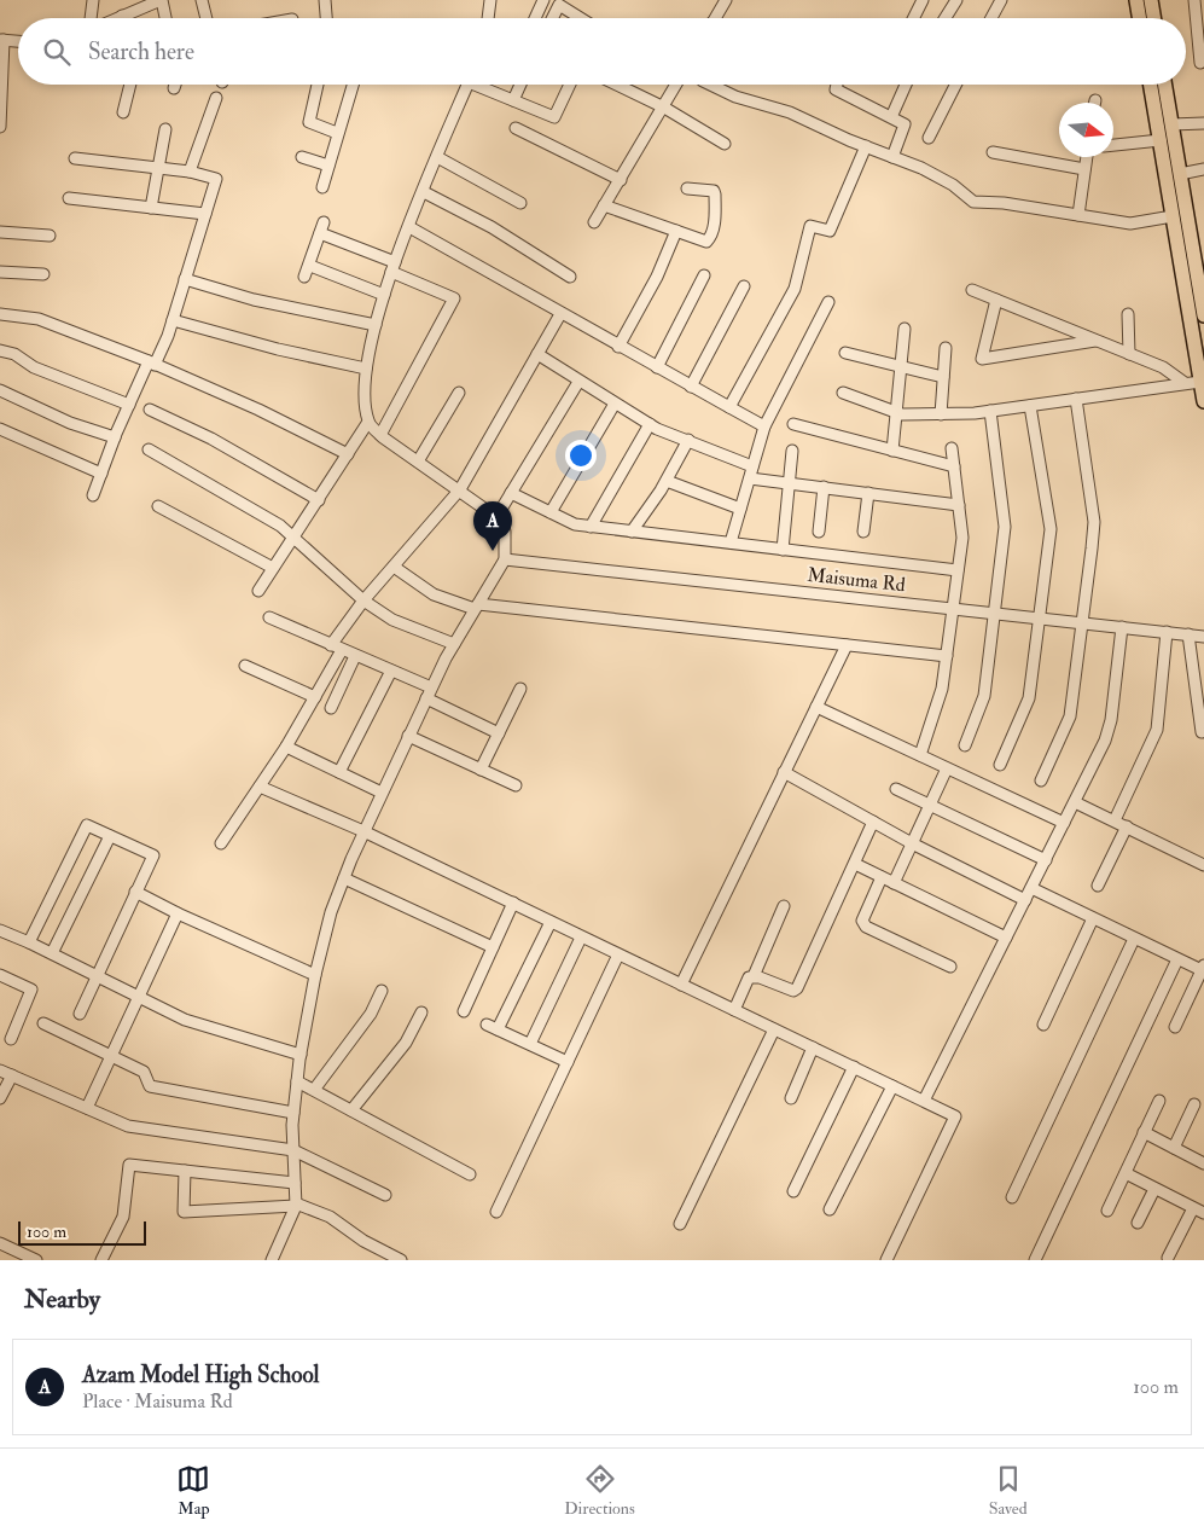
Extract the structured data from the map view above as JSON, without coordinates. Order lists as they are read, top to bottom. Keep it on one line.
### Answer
{"streets":{"street":["Maisuma Rd"]},"scale_bar":"100 m","north":"right","page":{"search":"Search here","pins":"A","scale":"100 m","heading":"Nearby","list":[{"mark":"A","name":"Azam Model High School","note":"Place · Maisuma Rd","value":"100 m"}],"nav":["Map","Directions","Saved"]}}
